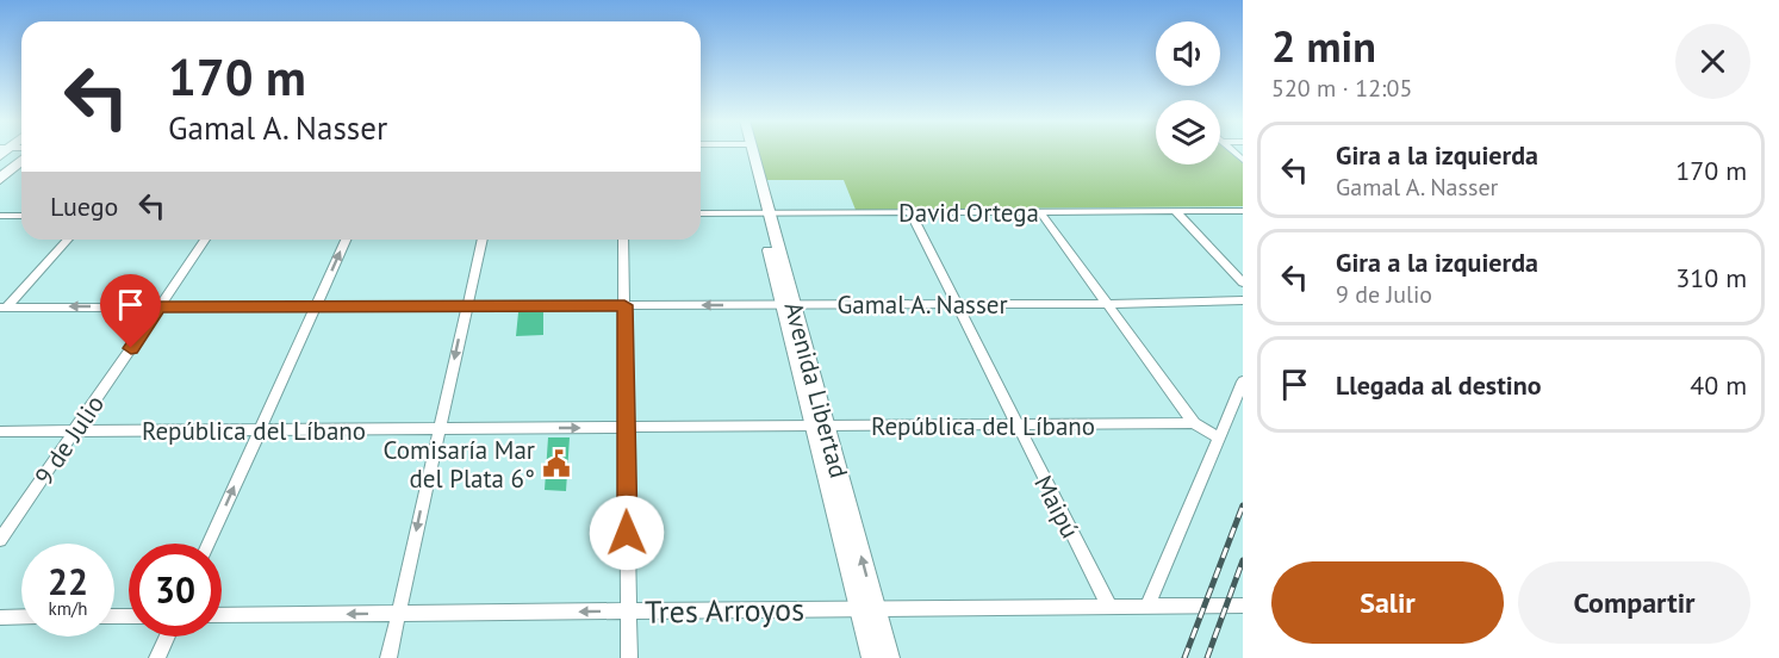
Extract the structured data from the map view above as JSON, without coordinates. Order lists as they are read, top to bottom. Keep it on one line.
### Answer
{"streets":{"main road":["Avenida Libertad"],"street":["David Ortega","Gamal A. Nasser","República del Líbano","9 de Julio","Maipú","Tres Arroyos"]},"crossings":[["David Ortega","Avenida Libertad"],["David Ortega","Maipú"],["Gamal A. Nasser","Avenida Libertad"],["Gamal A. Nasser","9 de Julio"],["Gamal A. Nasser","Maipú"],["Avenida Libertad","República del Líbano"],["Avenida Libertad","Tres Arroyos"],["República del Líbano","9 de Julio"],["República del Líbano","Maipú"],["Maipú","Tres Arroyos"]],"one_way":["Tres Arroyos"],"places":{"public building":["Comisaría Mar del Plata 6°"]},"page":{"heading":["2 min","520 m · 12:05"],"turn":["170 m","Gamal A. Nasser"],"list":[{"name":"Gira a la izquierda","note":"Gamal A. Nasser","value":"170 m"},{"name":"Gira a la izquierda","note":"9 de Julio","value":"310 m"},{"name":"Llegada al destino","value":"40 m"}],"then":"Luego","speed":"22 km/h","limit":"30","buttons":["Salir","Compartir"]}}
